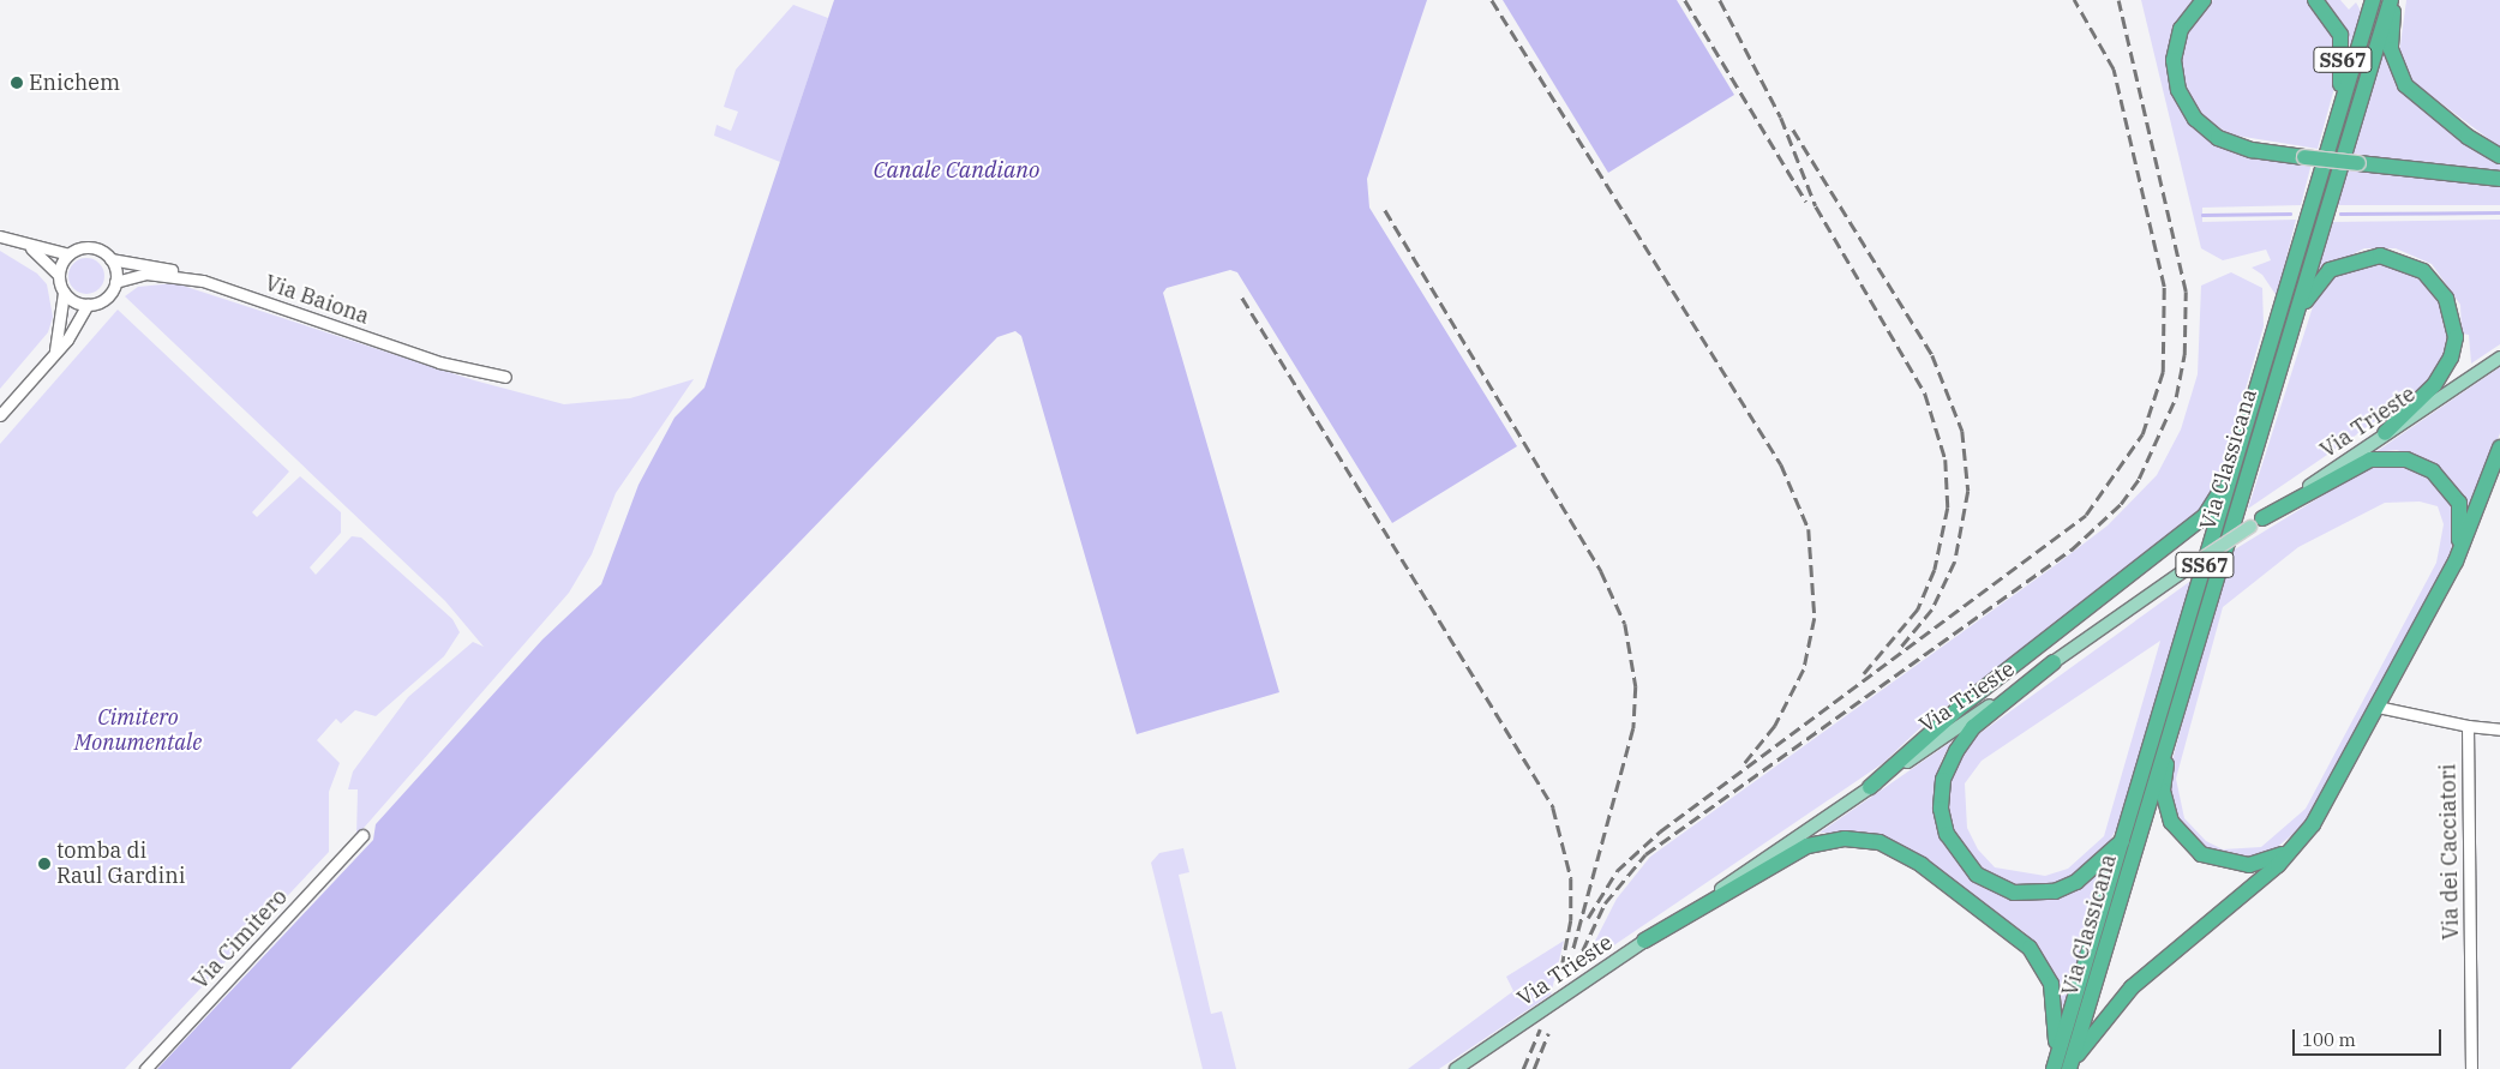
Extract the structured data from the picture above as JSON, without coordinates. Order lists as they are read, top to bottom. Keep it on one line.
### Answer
{"streets":{"highway":["SS67","Via Classicana"],"main road":["Via Trieste"],"street":["Via Baiona","Via dei Cacciatori","Via Cimitero"]},"crossings":[["SS67","Via Classicana"]],"water":["Canale Candiano"],"parks":["Cimitero Monumentale"],"places":["Enichem","tomba di Raul Gardini"],"scale_bar":"100 m"}
